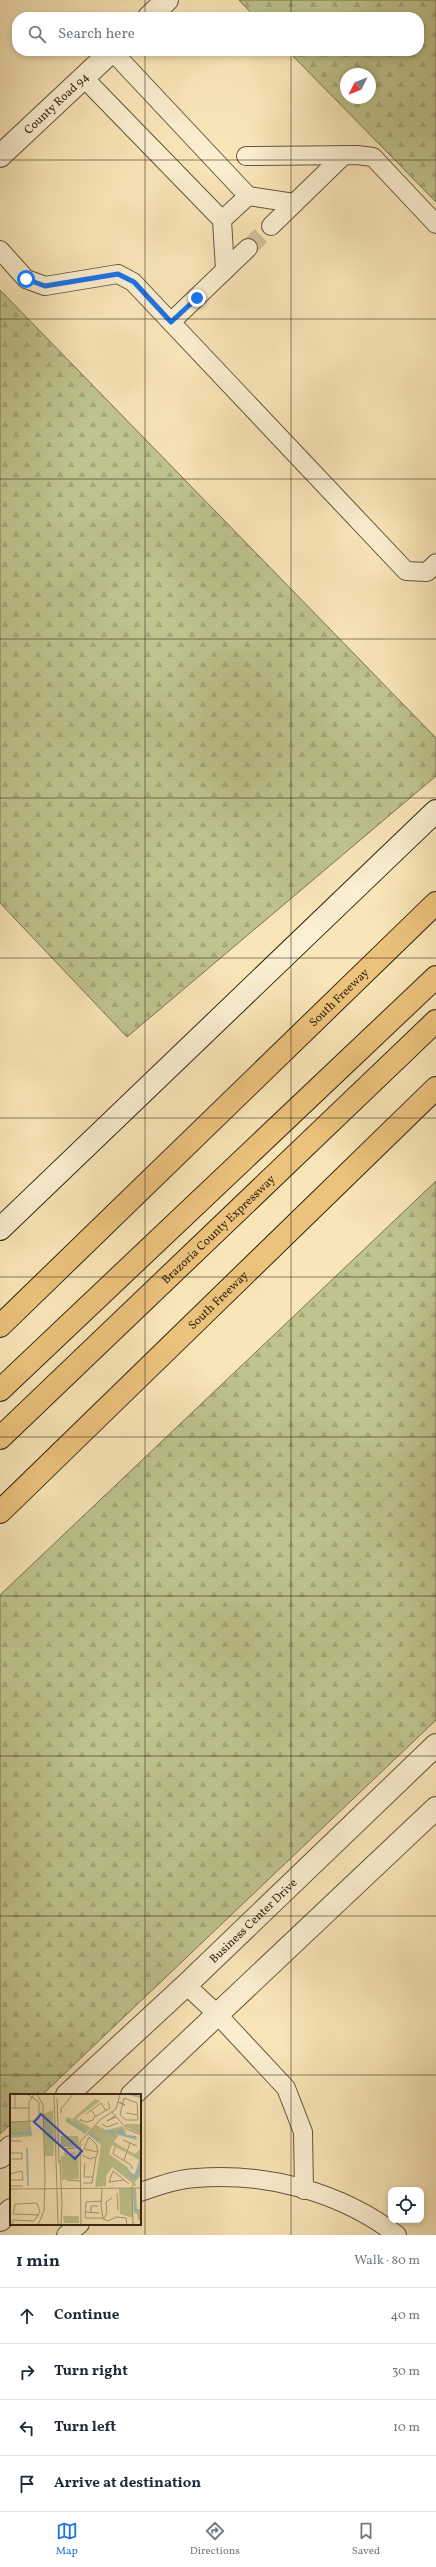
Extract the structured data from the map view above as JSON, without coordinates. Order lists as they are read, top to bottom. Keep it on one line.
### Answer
{"streets":{"highway":["South Freeway","Brazoria County Expressway"],"street":["County Road 94","Business Center Drive"]},"north":"bottom left","page":{"search":"Search here","heading":["1 min","Walk · 80 m"],"list":[["Continue","40 m"],["Turn right","30 m"],["Turn left","10 m"],"Arrive at destination"],"nav":["Map","Directions","Saved"]}}
